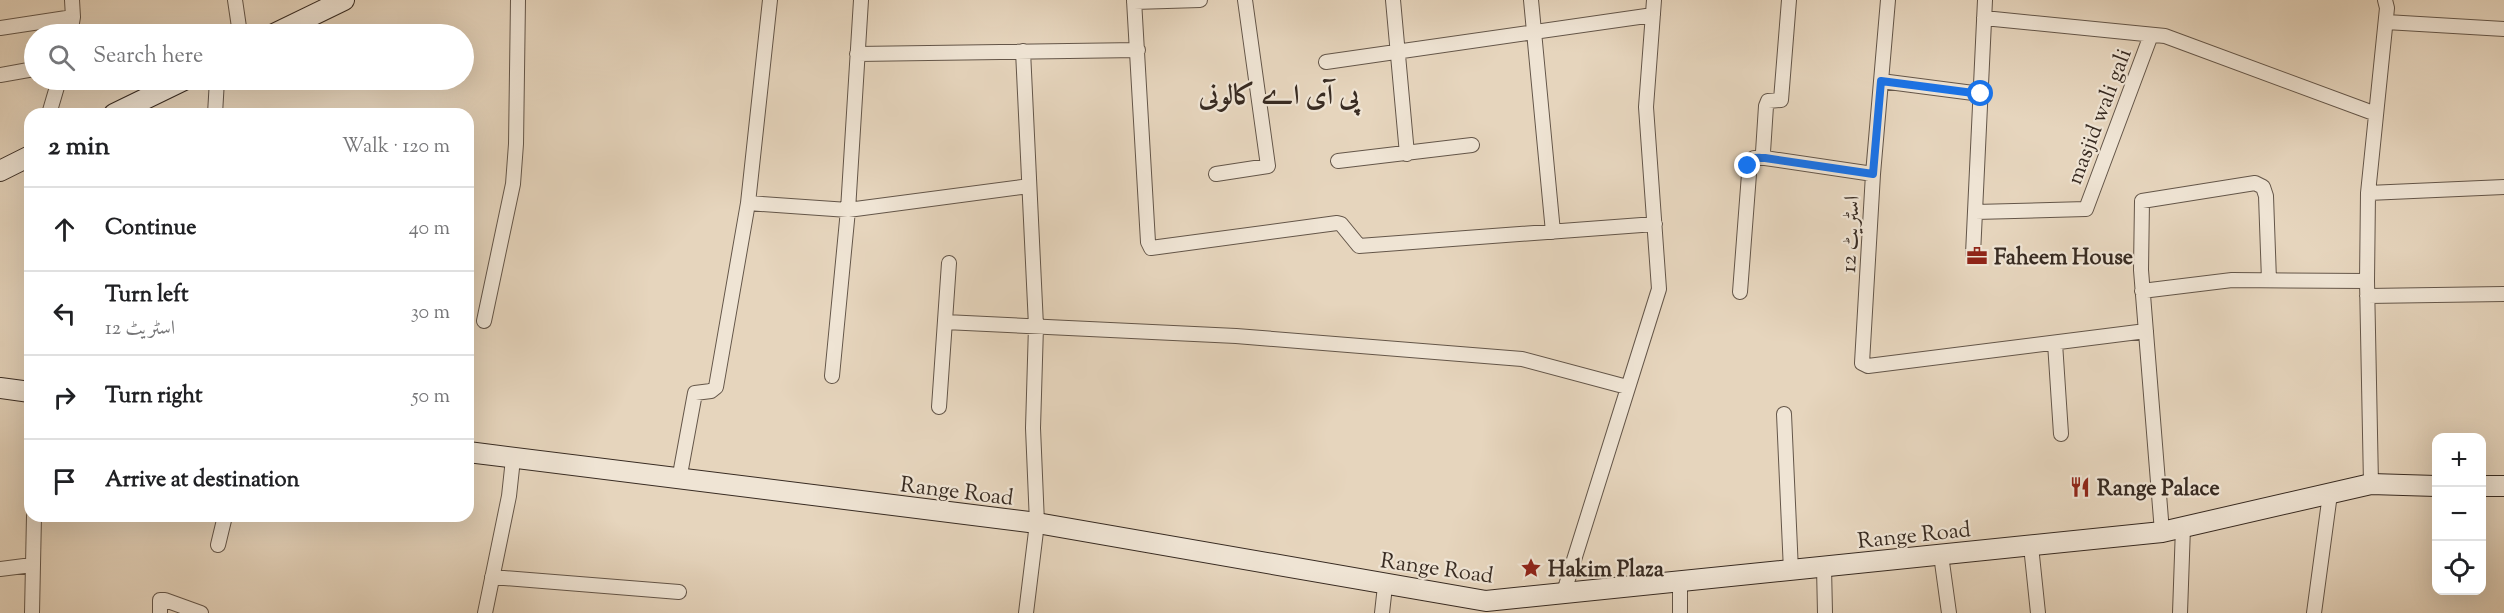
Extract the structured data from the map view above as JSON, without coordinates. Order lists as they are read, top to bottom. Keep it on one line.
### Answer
{"streets":{"main road":["Range Road"],"street":["masjid wali gali","اسٹریٹ 12"]},"districts":["پی آی اے کالونی"],"places":{"office":["Faheem House"],"restaurant":["Range Palace"],"place":["Hakim Plaza"]},"page":{"search":"Search here","heading":["2 min","Walk · 120 m"],"list":[["Continue","40 m"],["Turn left","اسٹریٹ 12","30 m"],["Turn right","50 m"],"Arrive at destination"],"map_buttons":["+","−"]}}
